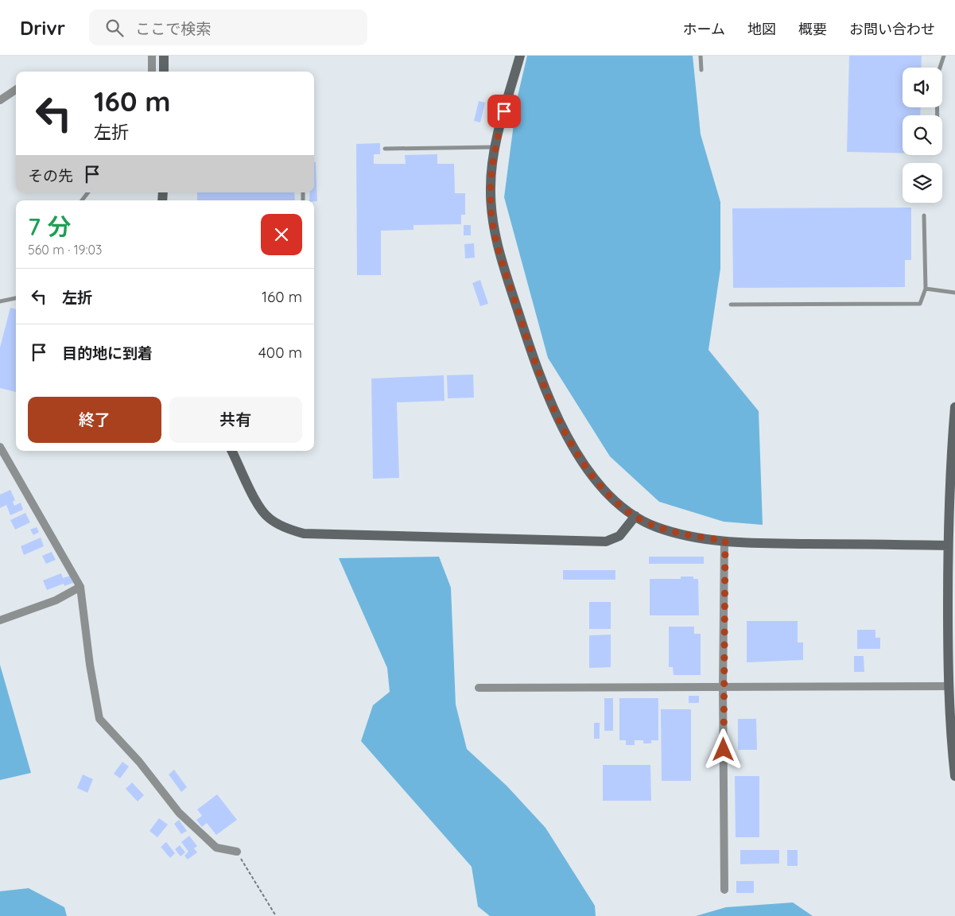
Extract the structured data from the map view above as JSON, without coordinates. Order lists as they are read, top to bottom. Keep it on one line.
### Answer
{"page":{"header":"Drivr","search":"ここで検索","nav":["ホーム","地図","概要","お問い合わせ"],"turn":["160 m","左折"],"then":"その先","heading":["7 分","560 m · 19:03"],"list":[{"name":"左折","value":"160 m"},{"name":"目的地に到着","value":"400 m"}],"buttons":["終了","共有"]}}
